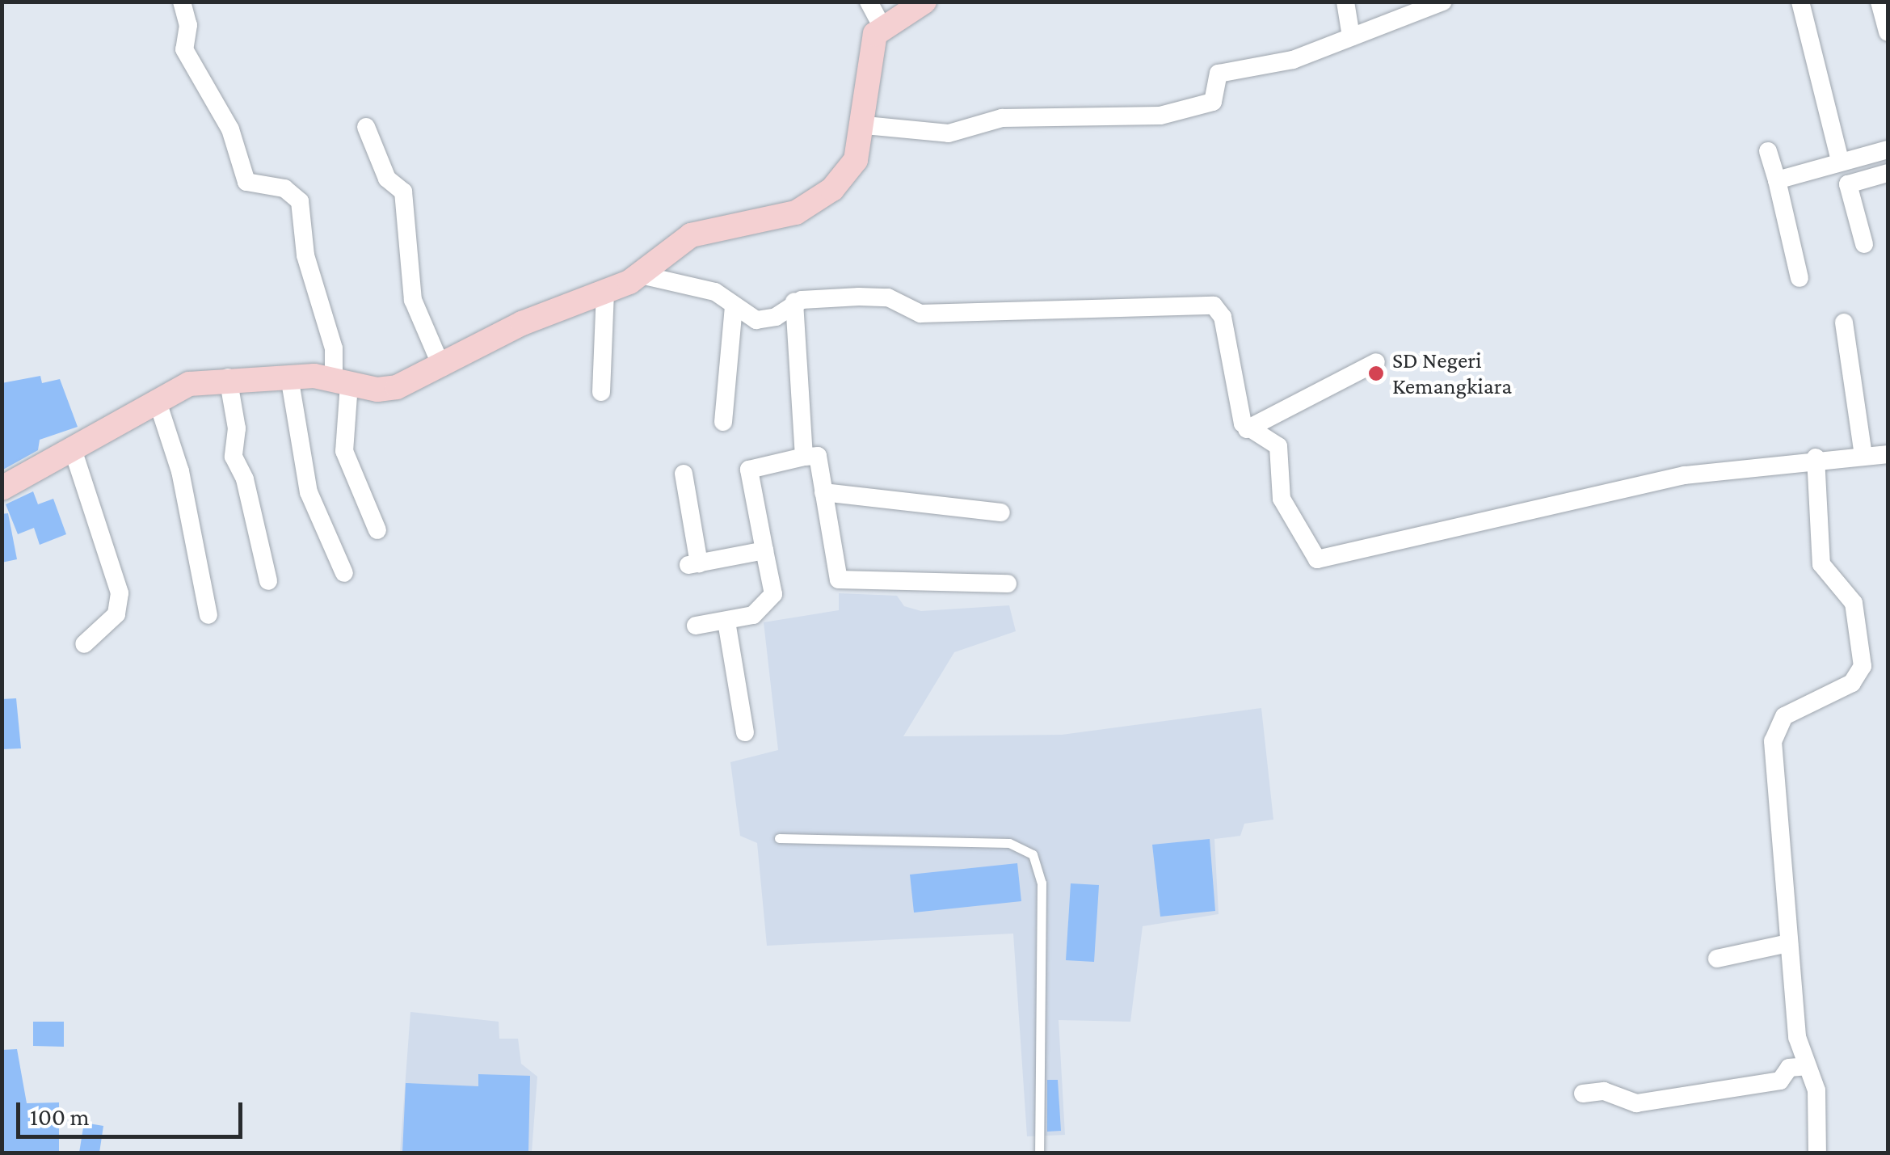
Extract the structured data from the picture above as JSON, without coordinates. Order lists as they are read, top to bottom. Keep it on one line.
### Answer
{"places":["SD Negeri Kemangkiara"],"scale_bar":"100 m"}
